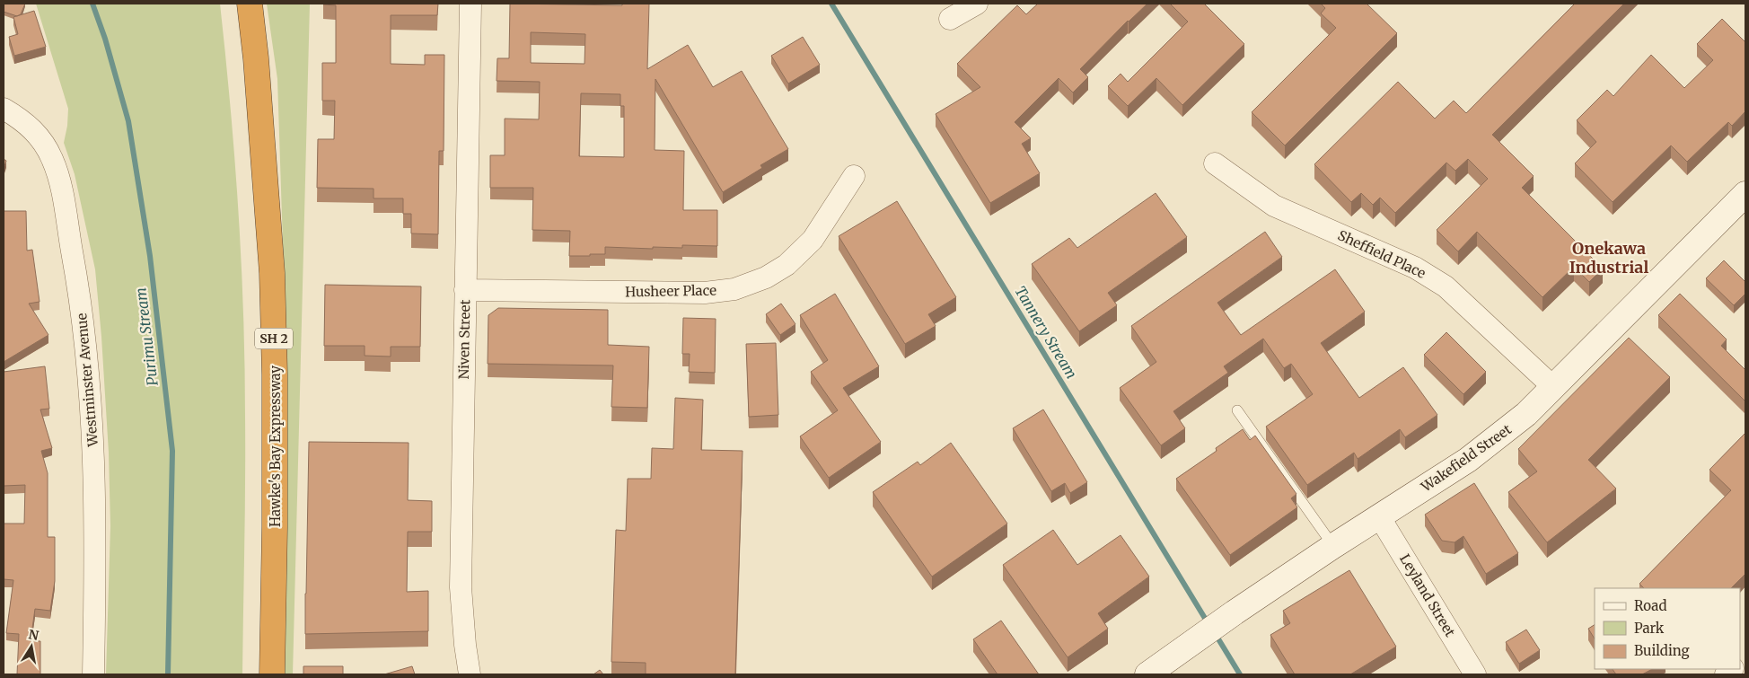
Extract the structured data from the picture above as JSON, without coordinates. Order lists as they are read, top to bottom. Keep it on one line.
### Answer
{"streets":{"highway":["SH 2","Hawke's Bay Expressway"],"street":["Sheffield Place","Husheer Place","Niven Street","Westminster Avenue","Wakefield Street","Leyland Street"]},"crossings":[["Sheffield Place","Wakefield Street"],["Husheer Place","Niven Street"],["Wakefield Street","Leyland Street"]],"districts":["Onekawa Industrial"],"water":["Tannery Stream","Purimu Stream"],"legend":["Road","Park","Building"],"north":"top"}
